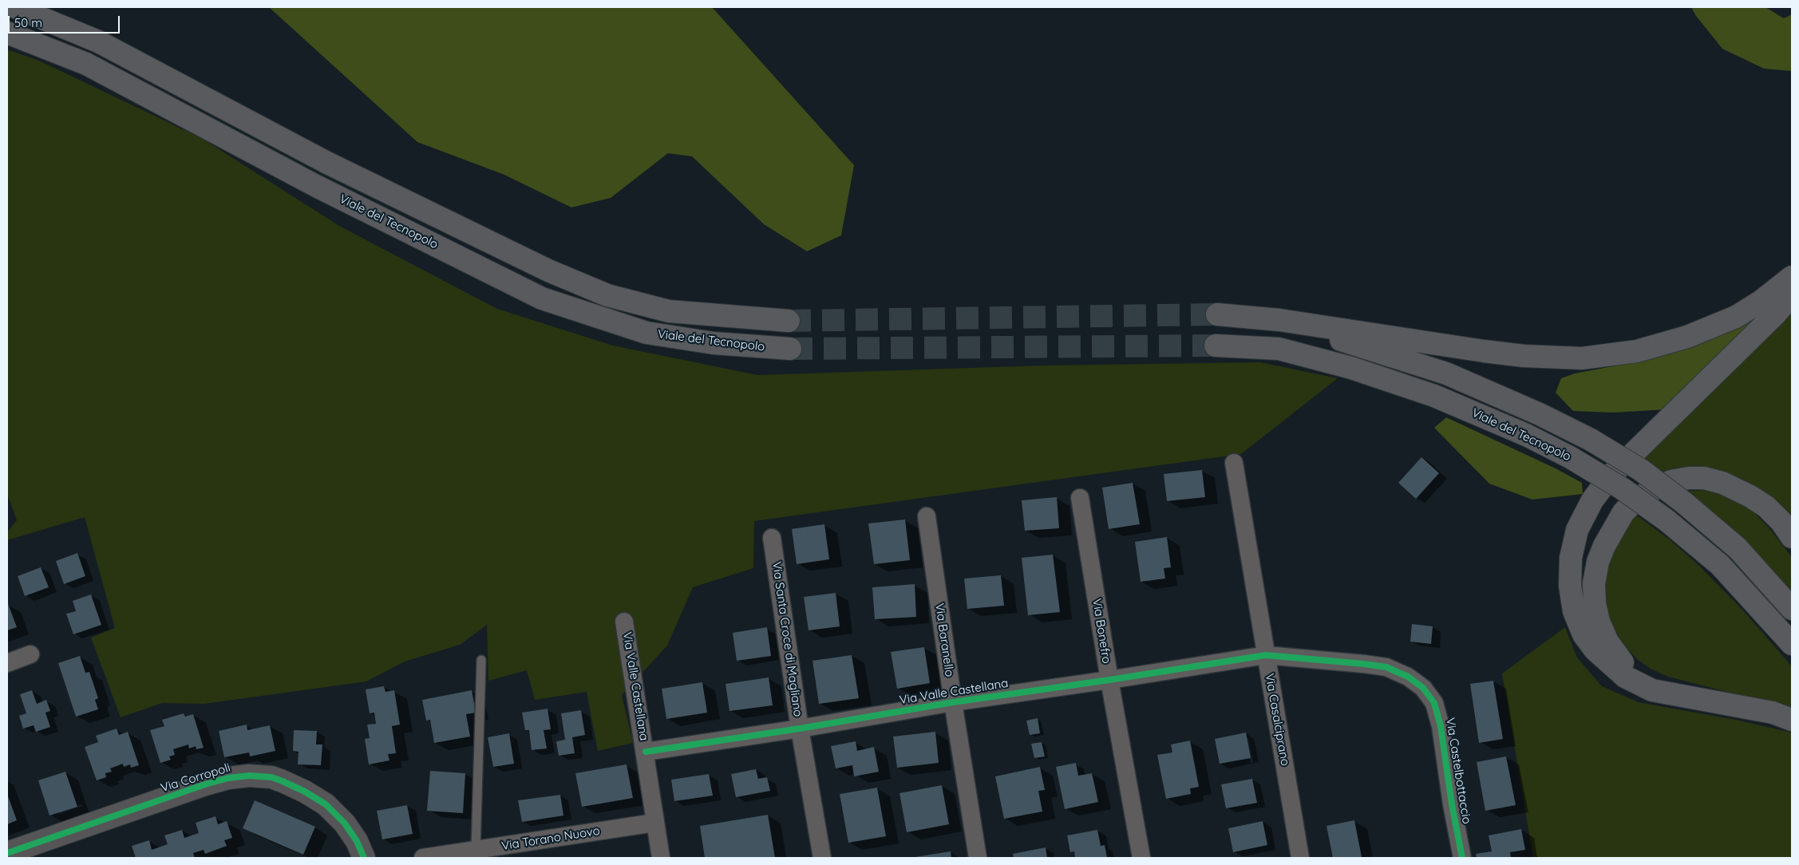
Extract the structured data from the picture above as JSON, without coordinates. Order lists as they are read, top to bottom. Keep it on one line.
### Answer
{"streets":{"highway":["Viale del Tecnopolo"],"street":["Via Bonefro","Via Santa Croce di Magliano","Via Baranello","Via Valle Castellana","Via Casalciprano","Via Castelbottaccio","Via Corropoli","Via Torano Nuovo"]},"crossings":[["Via Bonefro","Via Valle Castellana"],["Via Santa Croce di Magliano","Via Valle Castellana"],["Via Baranello","Via Valle Castellana"],["Via Valle Castellana","Via Casalciprano"],["Via Valle Castellana","Via Castelbottaccio"],["Via Valle Castellana","Via Torano Nuovo"],["Via Casalciprano","Via Castelbottaccio"]],"scale_bar":"50 m"}
